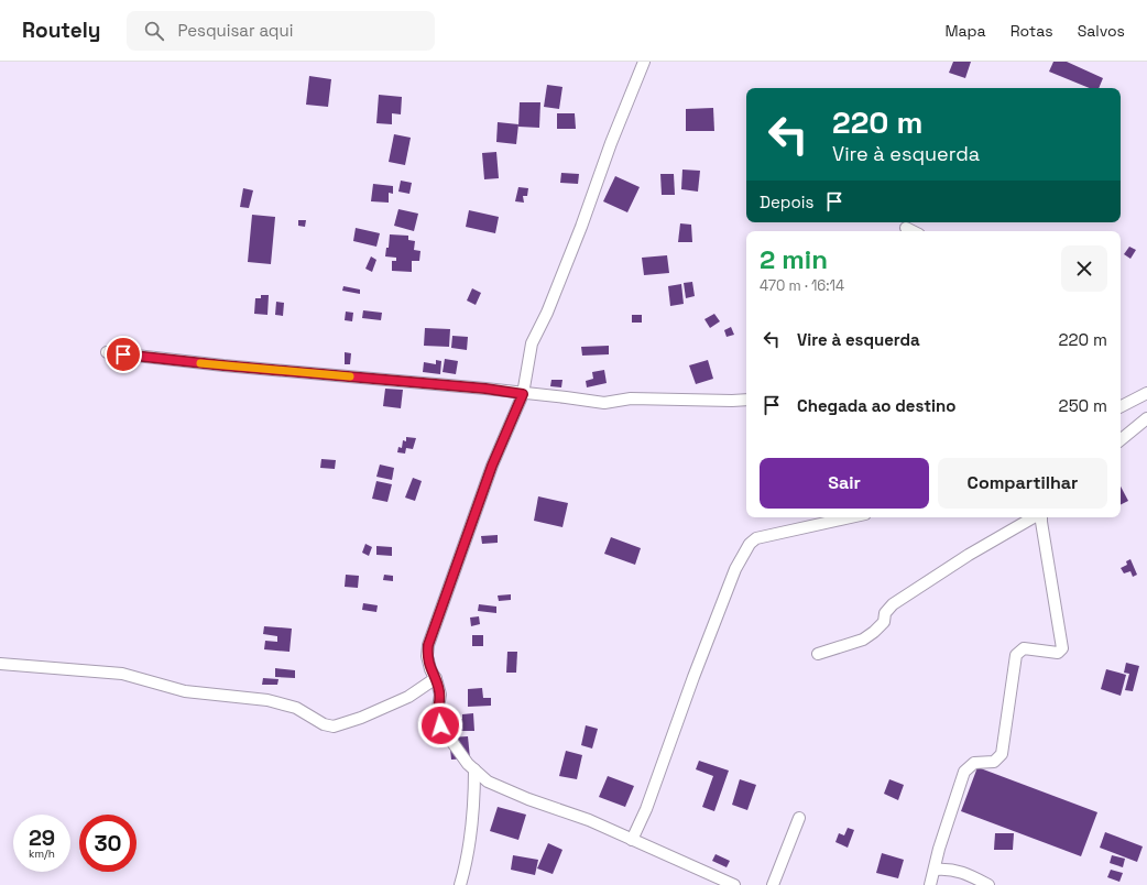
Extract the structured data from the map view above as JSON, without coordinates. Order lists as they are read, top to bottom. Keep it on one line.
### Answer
{"page":{"header":"Routely","search":"Pesquisar aqui","nav":["Mapa","Rotas","Salvos"],"turn":["220 m","Vire à esquerda"],"then":"Depois","heading":["2 min","470 m · 16:14"],"list":[{"name":"Vire à esquerda","value":"220 m"},{"name":"Chegada ao destino","value":"250 m"}],"buttons":["Sair","Compartilhar"],"speed":"29 km/h","limit":"30"}}
